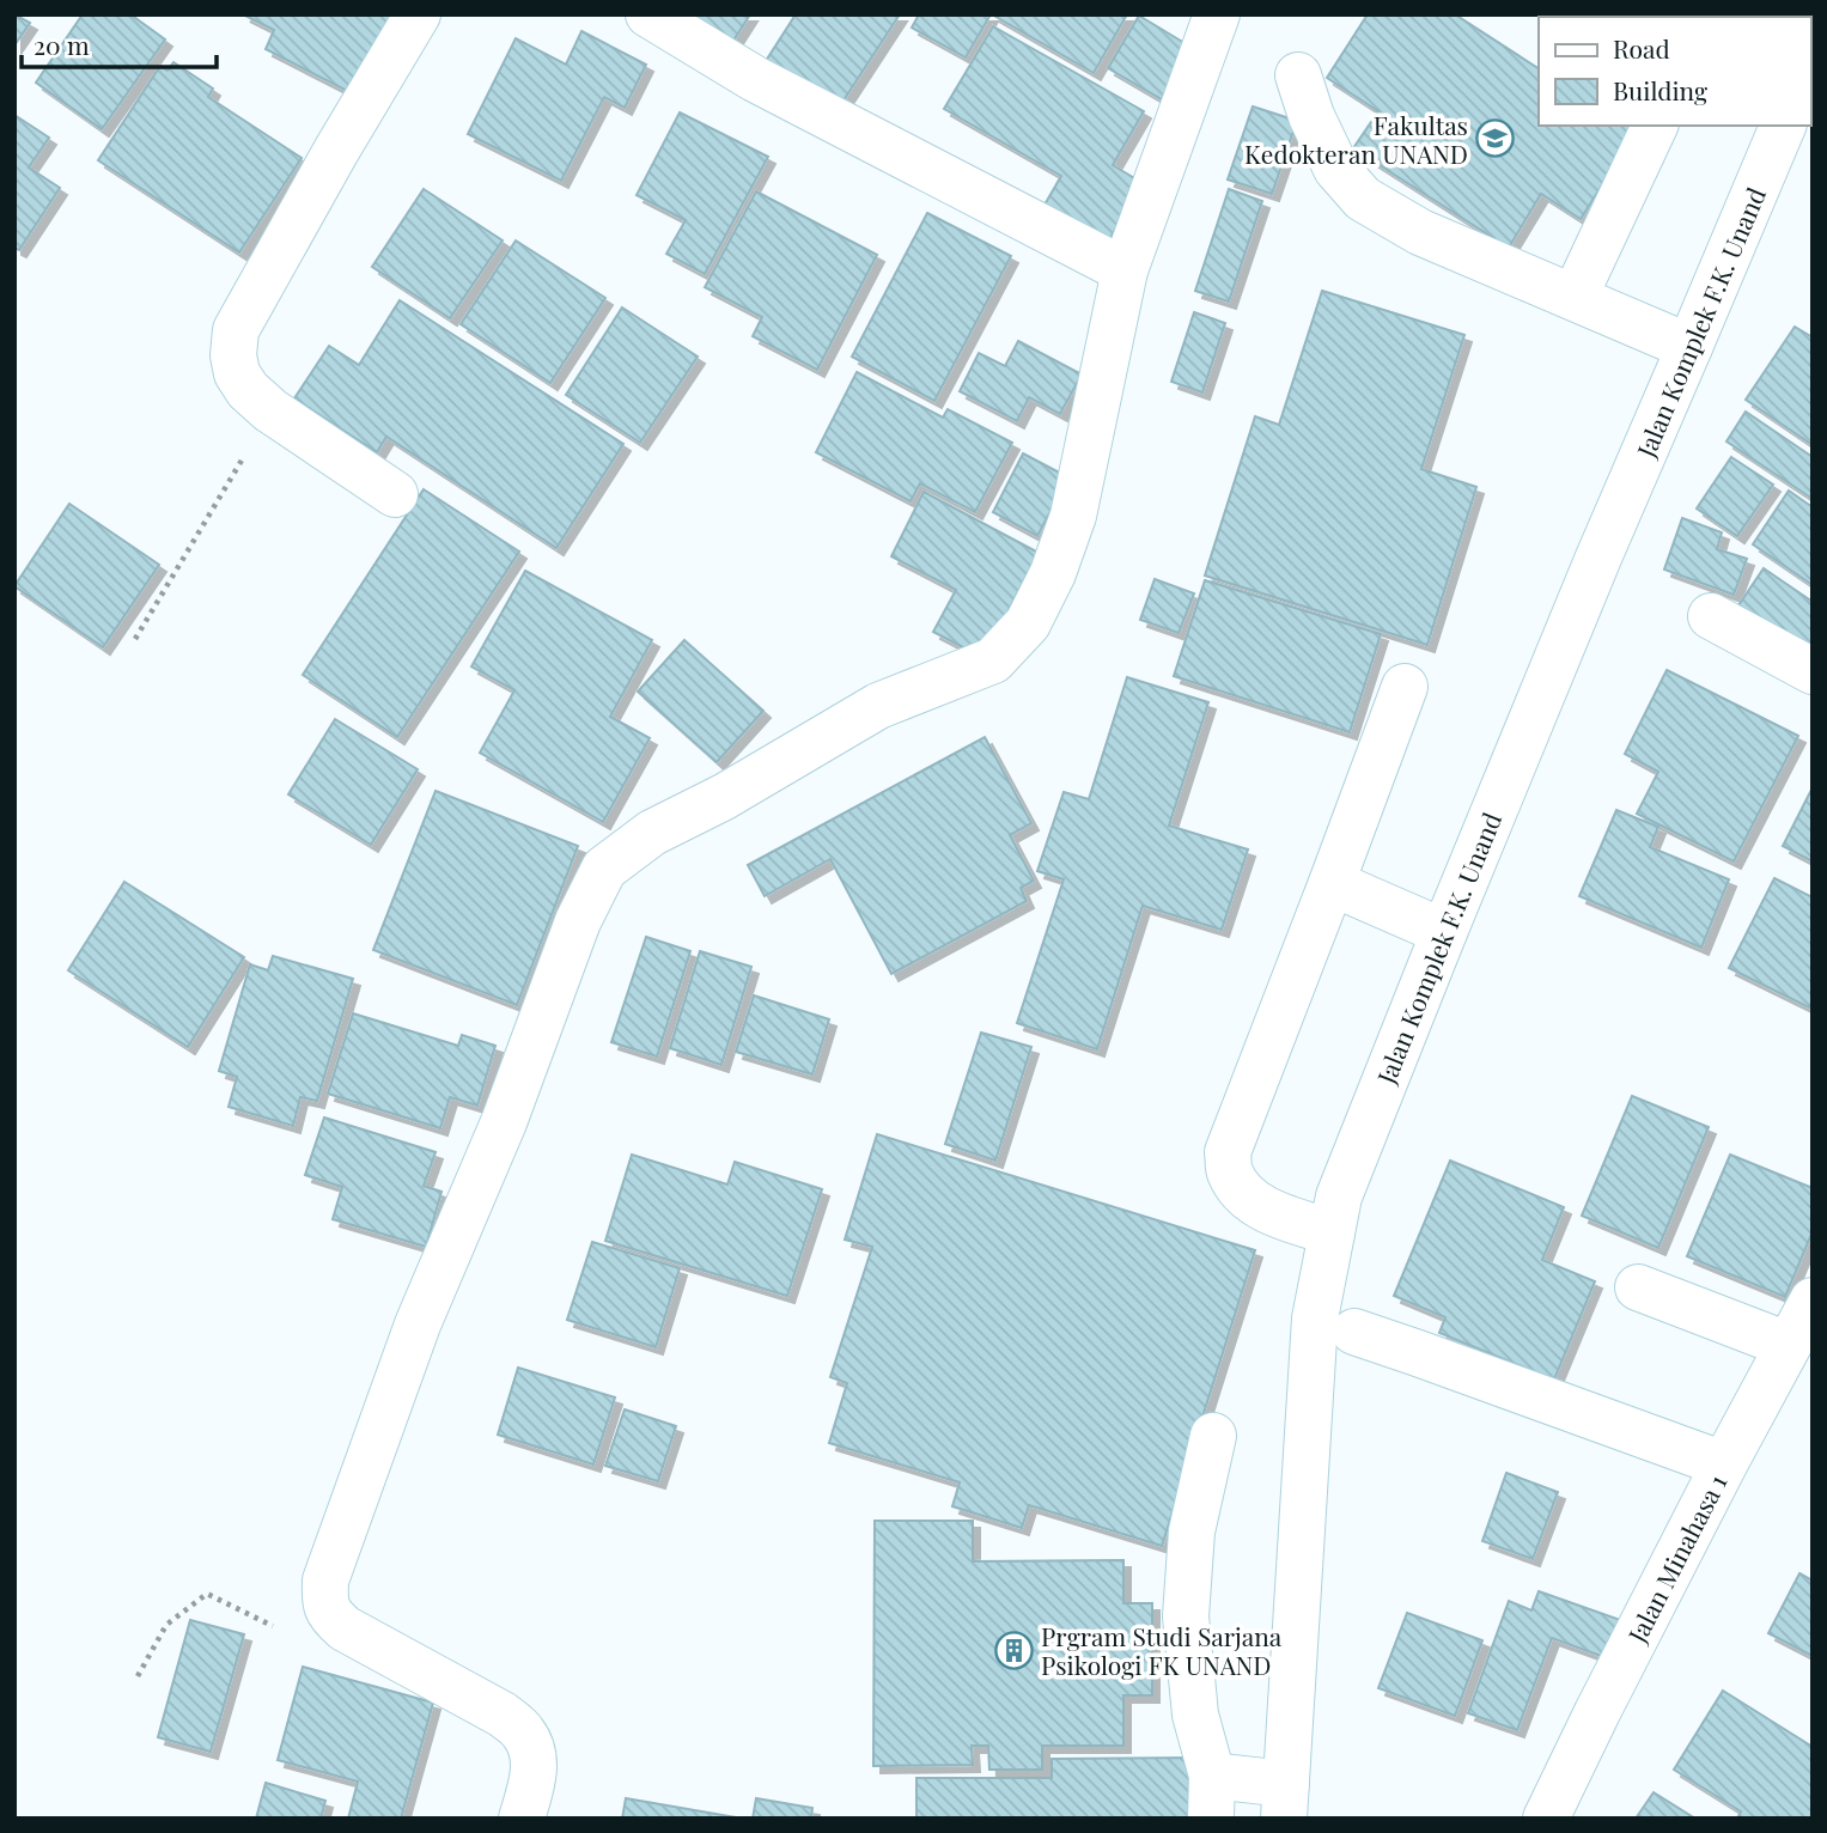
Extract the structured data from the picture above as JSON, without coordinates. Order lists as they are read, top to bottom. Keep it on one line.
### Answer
{"streets":{"street":["Jalan Komplek F.K. Unand","Jalan Minahasa 1"]},"places":{"school or university":["Fakultas Kedokteran UNAND"],"building":["Prgram Studi Sarjana Psikologi FK UNAND"]},"legend":["Road","Building"],"scale_bar":"20 m"}
